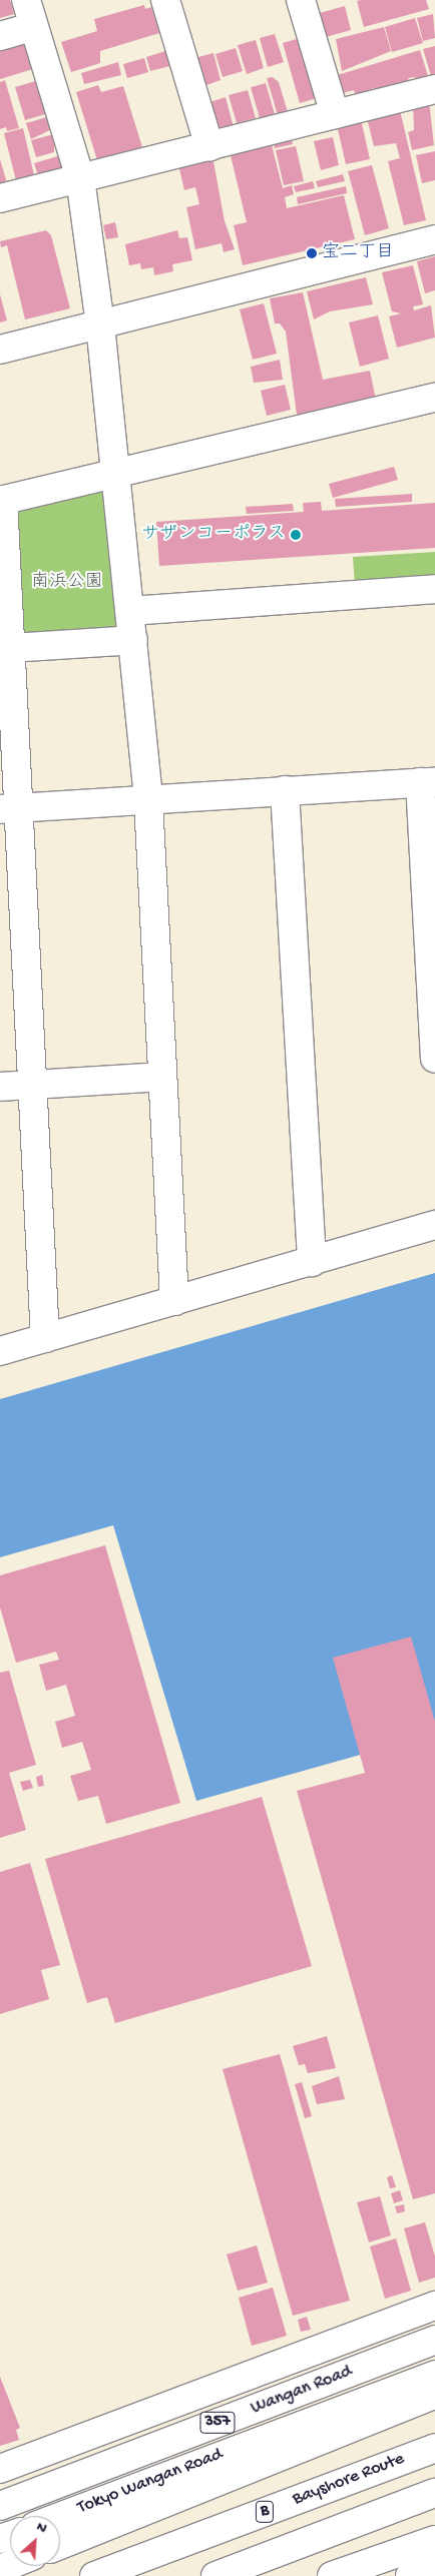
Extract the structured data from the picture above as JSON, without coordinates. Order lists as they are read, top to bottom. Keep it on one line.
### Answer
{"streets":{"main road":["Wangan Road","357","Bayshore Route","Tokyo Wangan Road","B"]},"parks":["南浜公園"],"places":["宝二丁目","サザンコーポラス"],"north":"top right"}
